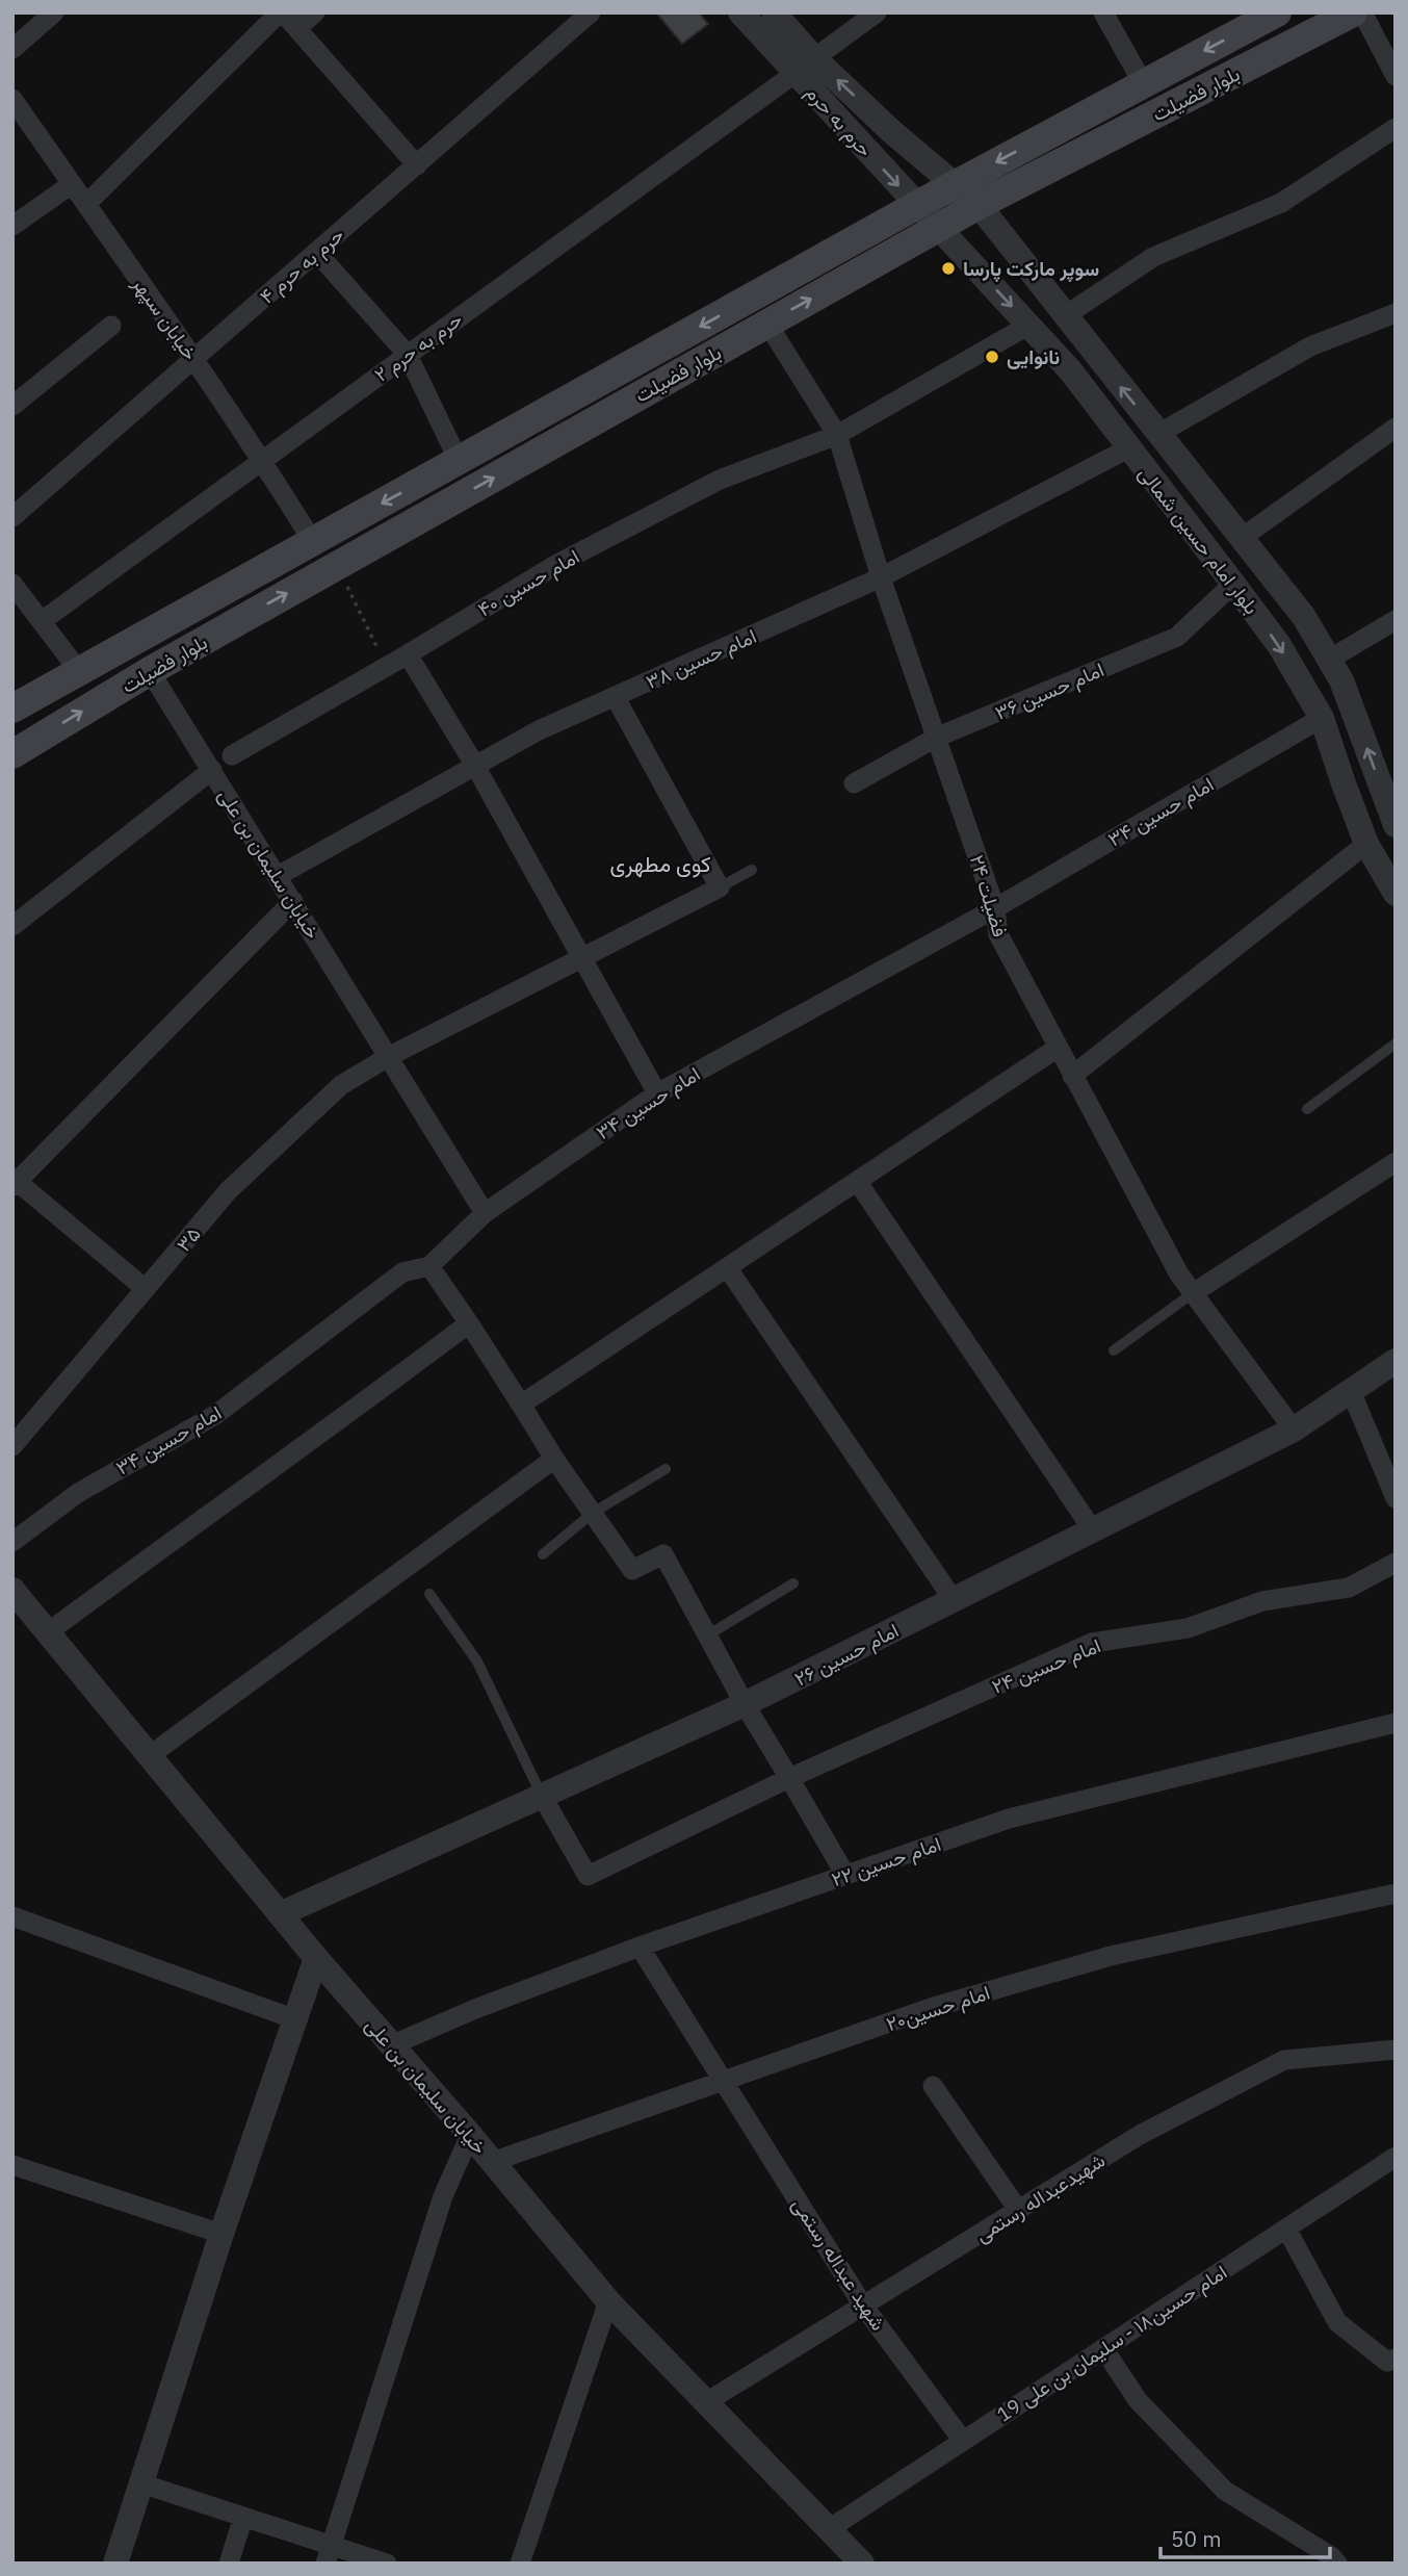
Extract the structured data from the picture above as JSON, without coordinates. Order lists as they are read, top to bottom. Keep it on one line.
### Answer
{"streets":{"main road":["بلوار فضیلت"],"street":["حرم به حرم","حرم به حرم ۴","خیابان سپهر","حرم به حرم ۲","بلوار امام حسین شمالی","امام حسین ۴۰","امام حسین ۳۸","امام حسین ۳۶","امام حسین ۳۴","خیابان سلیمان بن علی","فضیلت ۲۴","۳۵","امام حسین ۲۶","امام حسین ۲۴","امام حسین ۲۲","امام حسین۲۰","شهیدعبداله رستمی","شهید عبداله رستمی","امام حسین۱۸ - سلیمان بن علی 19"]},"crossings":[["بلوار فضیلت","حرم به حرم"],["بلوار فضیلت","خیابان سپهر"],["بلوار فضیلت","بلوار امام حسین شمالی"],["بلوار فضیلت","خیابان سلیمان بن علی"],["بلوار فضیلت","فضیلت ۲۴"],["حرم به حرم","حرم به حرم ۲"],["حرم به حرم","بلوار امام حسین شمالی"],["حرم به حرم ۴","خیابان سپهر"],["خیابان سپهر","حرم به حرم ۲"],["بلوار امام حسین شمالی","امام حسین ۴۰"],["بلوار امام حسین شمالی","امام حسین ۳۸"],["بلوار امام حسین شمالی","امام حسین ۳۶"],["بلوار امام حسین شمالی","امام حسین ۳۴"],["امام حسین ۴۰","فضیلت ۲۴"],["امام حسین ۳۸","خیابان سلیمان بن علی"],["امام حسین ۳۸","فضیلت ۲۴"],["امام حسین ۳۶","فضیلت ۲۴"],["امام حسین ۳۴","خیابان سلیمان بن علی"],["امام حسین ۳۴","فضیلت ۲۴"],["خیابان سلیمان بن علی","۳۵"],["خیابان سلیمان بن علی","امام حسین ۲۶"],["خیابان سلیمان بن علی","امام حسین ۲۲"],["خیابان سلیمان بن علی","امام حسین۲۰"],["خیابان سلیمان بن علی","شهیدعبداله رستمی"],["خیابان سلیمان بن علی","امام حسین۱۸ - سلیمان بن علی 19"],["فضیلت ۲۴","امام حسین ۲۶"],["امام حسین ۲۶","امام حسین ۲۴"],["امام حسین ۲۲","شهید عبداله رستمی"],["امام حسین۲۰","شهید عبداله رستمی"],["شهیدعبداله رستمی","شهید عبداله رستمی"],["شهید عبداله رستمی","امام حسین۱۸ - سلیمان بن علی 19"]],"districts":["کوی مطهری"],"places":["سوپر مارکت پارسا","نانوایی"],"scale_bar":"50 m"}
